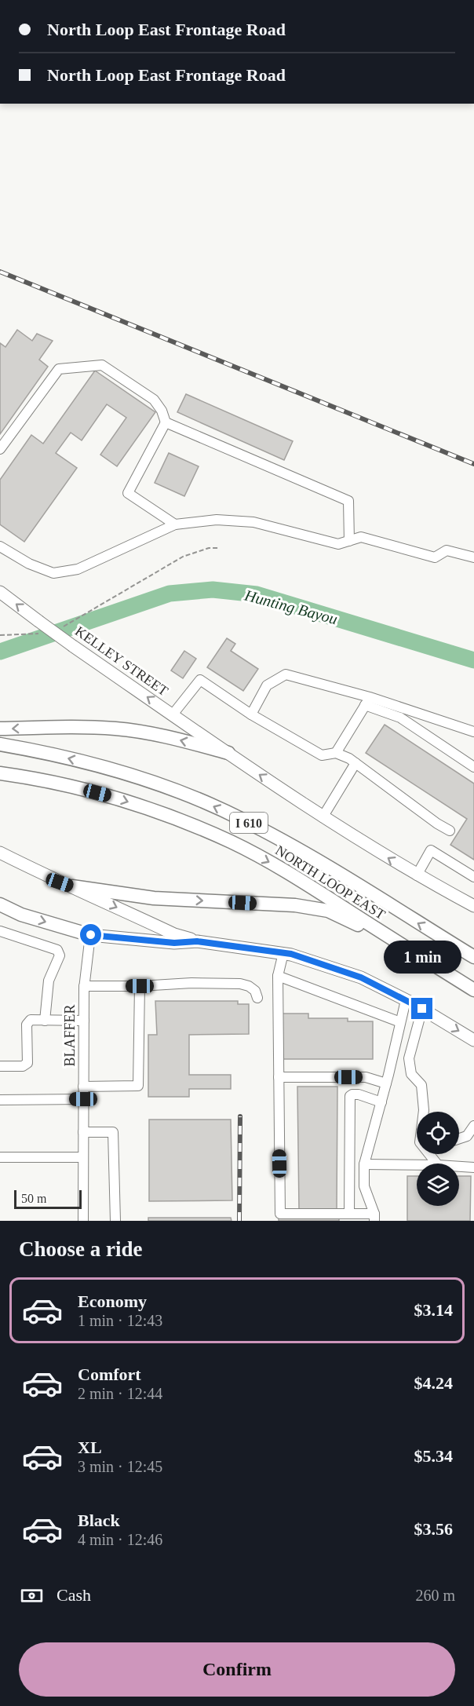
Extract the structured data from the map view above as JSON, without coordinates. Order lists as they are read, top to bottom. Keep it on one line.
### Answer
{"streets":{"highway":["I 610","NORTH LOOP EAST"],"main road":["KELLEY STREET"],"street":["BLAFFER"]},"one_way":["KELLEY STREET"],"water":["Hunting Bayou"],"scale_bar":"50 m","page":{"banner":["North Loop East Frontage Road","North Loop East Frontage Road"],"bubble":"1 min","scale":"50 m","heading":"Choose a ride","list":[{"name":"Economy","note":"1 min · 12:43","value":"$3.14"},{"name":"Comfort","note":"2 min · 12:44","value":"$4.24"},{"name":"XL","note":"3 min · 12:45","value":"$5.34"},{"name":"Black","note":"4 min · 12:46","value":"$3.56"}],"pay":["Cash","260 m"],"buttons":"Confirm"}}
